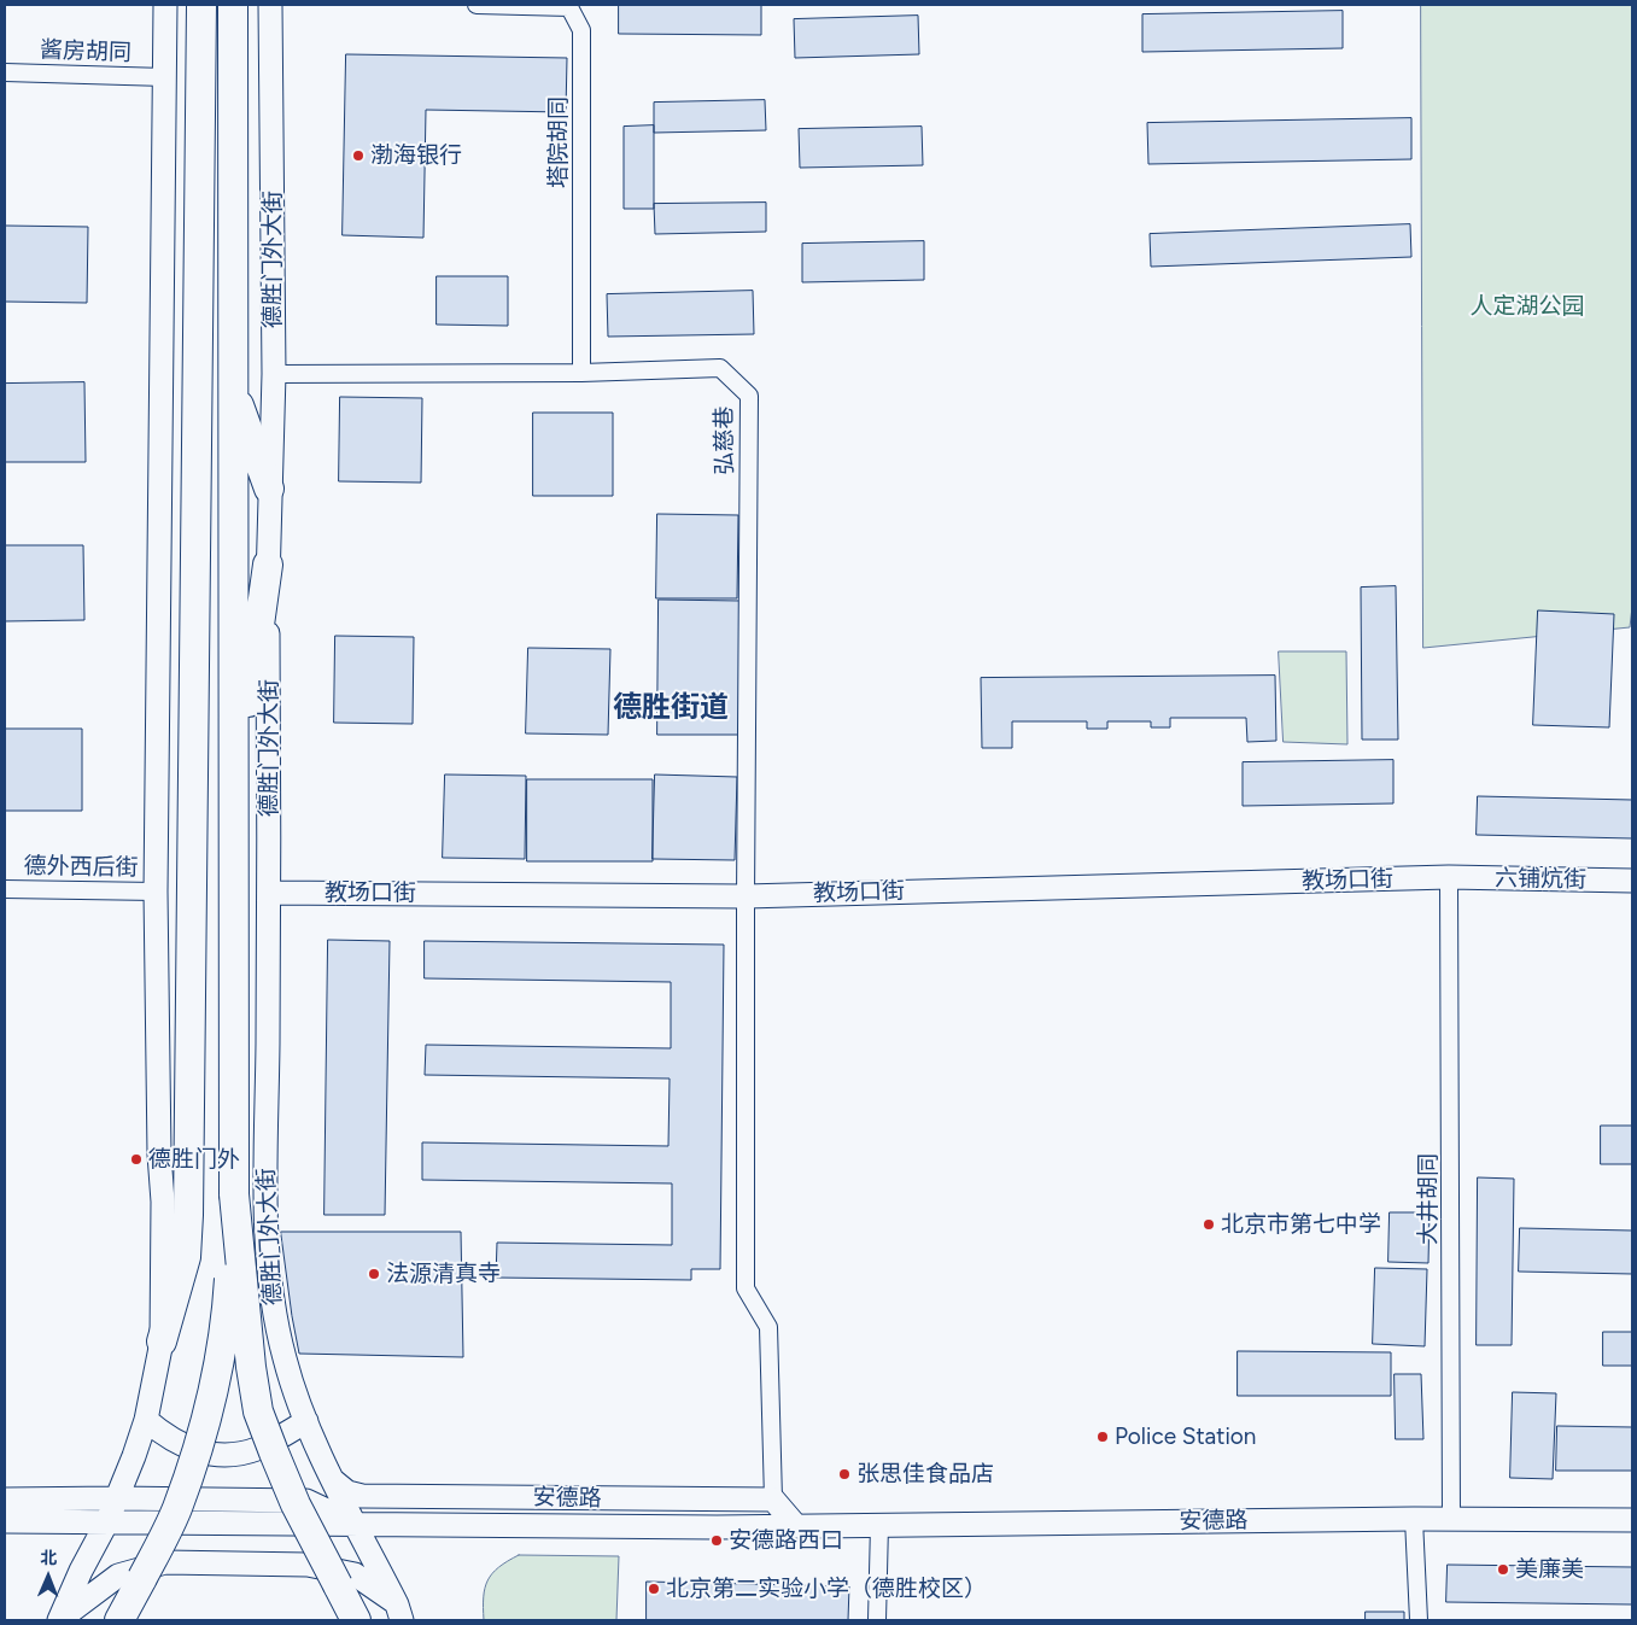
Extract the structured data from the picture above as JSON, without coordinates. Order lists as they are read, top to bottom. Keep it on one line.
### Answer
{"streets":{"highway":["德胜门外大街"],"street":["酱房胡同","塔院胡同","弘慈巷","德外西后街","六铺炕街","教场口街","大井胡同","安德路"]},"crossings":[["塔院胡同","弘慈巷"],["德胜门外大街","弘慈巷"],["德胜门外大街","教场口街"],["德胜门外大街","安德路"],["弘慈巷","教场口街"],["弘慈巷","安德路"],["六铺炕街","教场口街"],["六铺炕街","大井胡同"],["教场口街","大井胡同"],["大井胡同","安德路"]],"districts":["德胜街道"],"parks":["人定湖公园"],"places":["渤海银行","德胜门外","北京市第七中学","法源清真寺","Police Station","张思佳食品店","安德路西口","美廉美","北京第二实验小学（德胜校区）"],"north":"top"}
